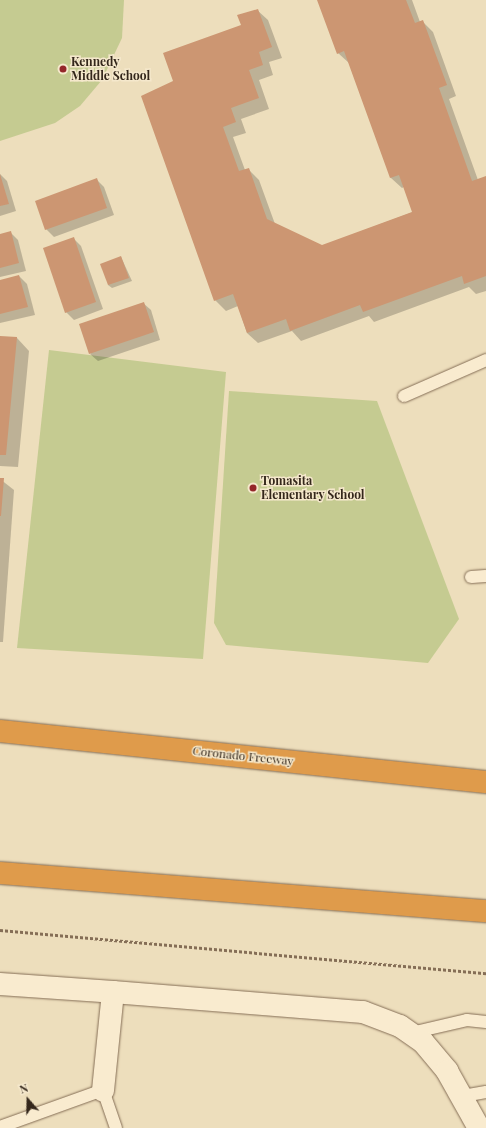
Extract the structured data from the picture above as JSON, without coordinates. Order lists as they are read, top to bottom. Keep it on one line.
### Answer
{"streets":{"highway":["Coronado Freeway"]},"places":["Kennedy Middle School","Tomasita Elementary School"],"north":"top"}
